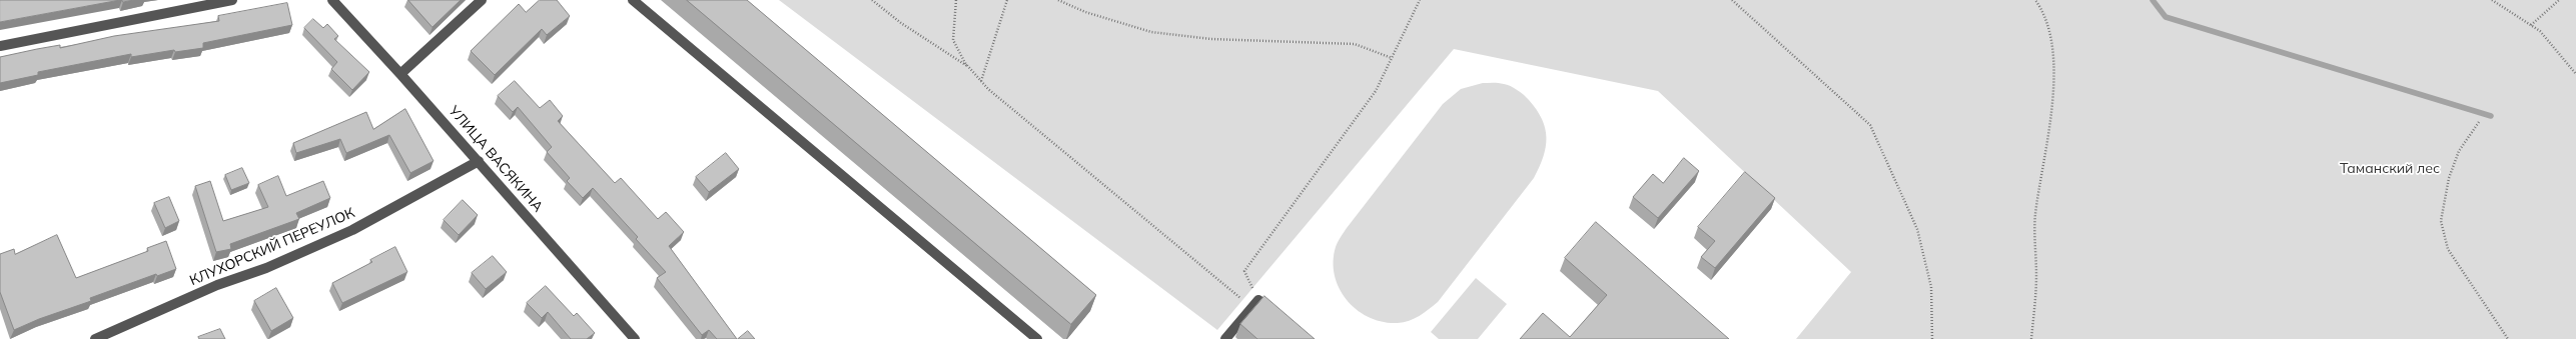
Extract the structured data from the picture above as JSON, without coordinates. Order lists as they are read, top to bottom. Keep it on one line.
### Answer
{"streets":{"street":["УЛИЦА ВАСЯКИНА","КЛУХОРСКИЙ ПЕРЕУЛОК"]},"crossings":[["УЛИЦА ВАСЯКИНА","КЛУХОРСКИЙ ПЕРЕУЛОК"]],"parks":["Таманский лес"]}
